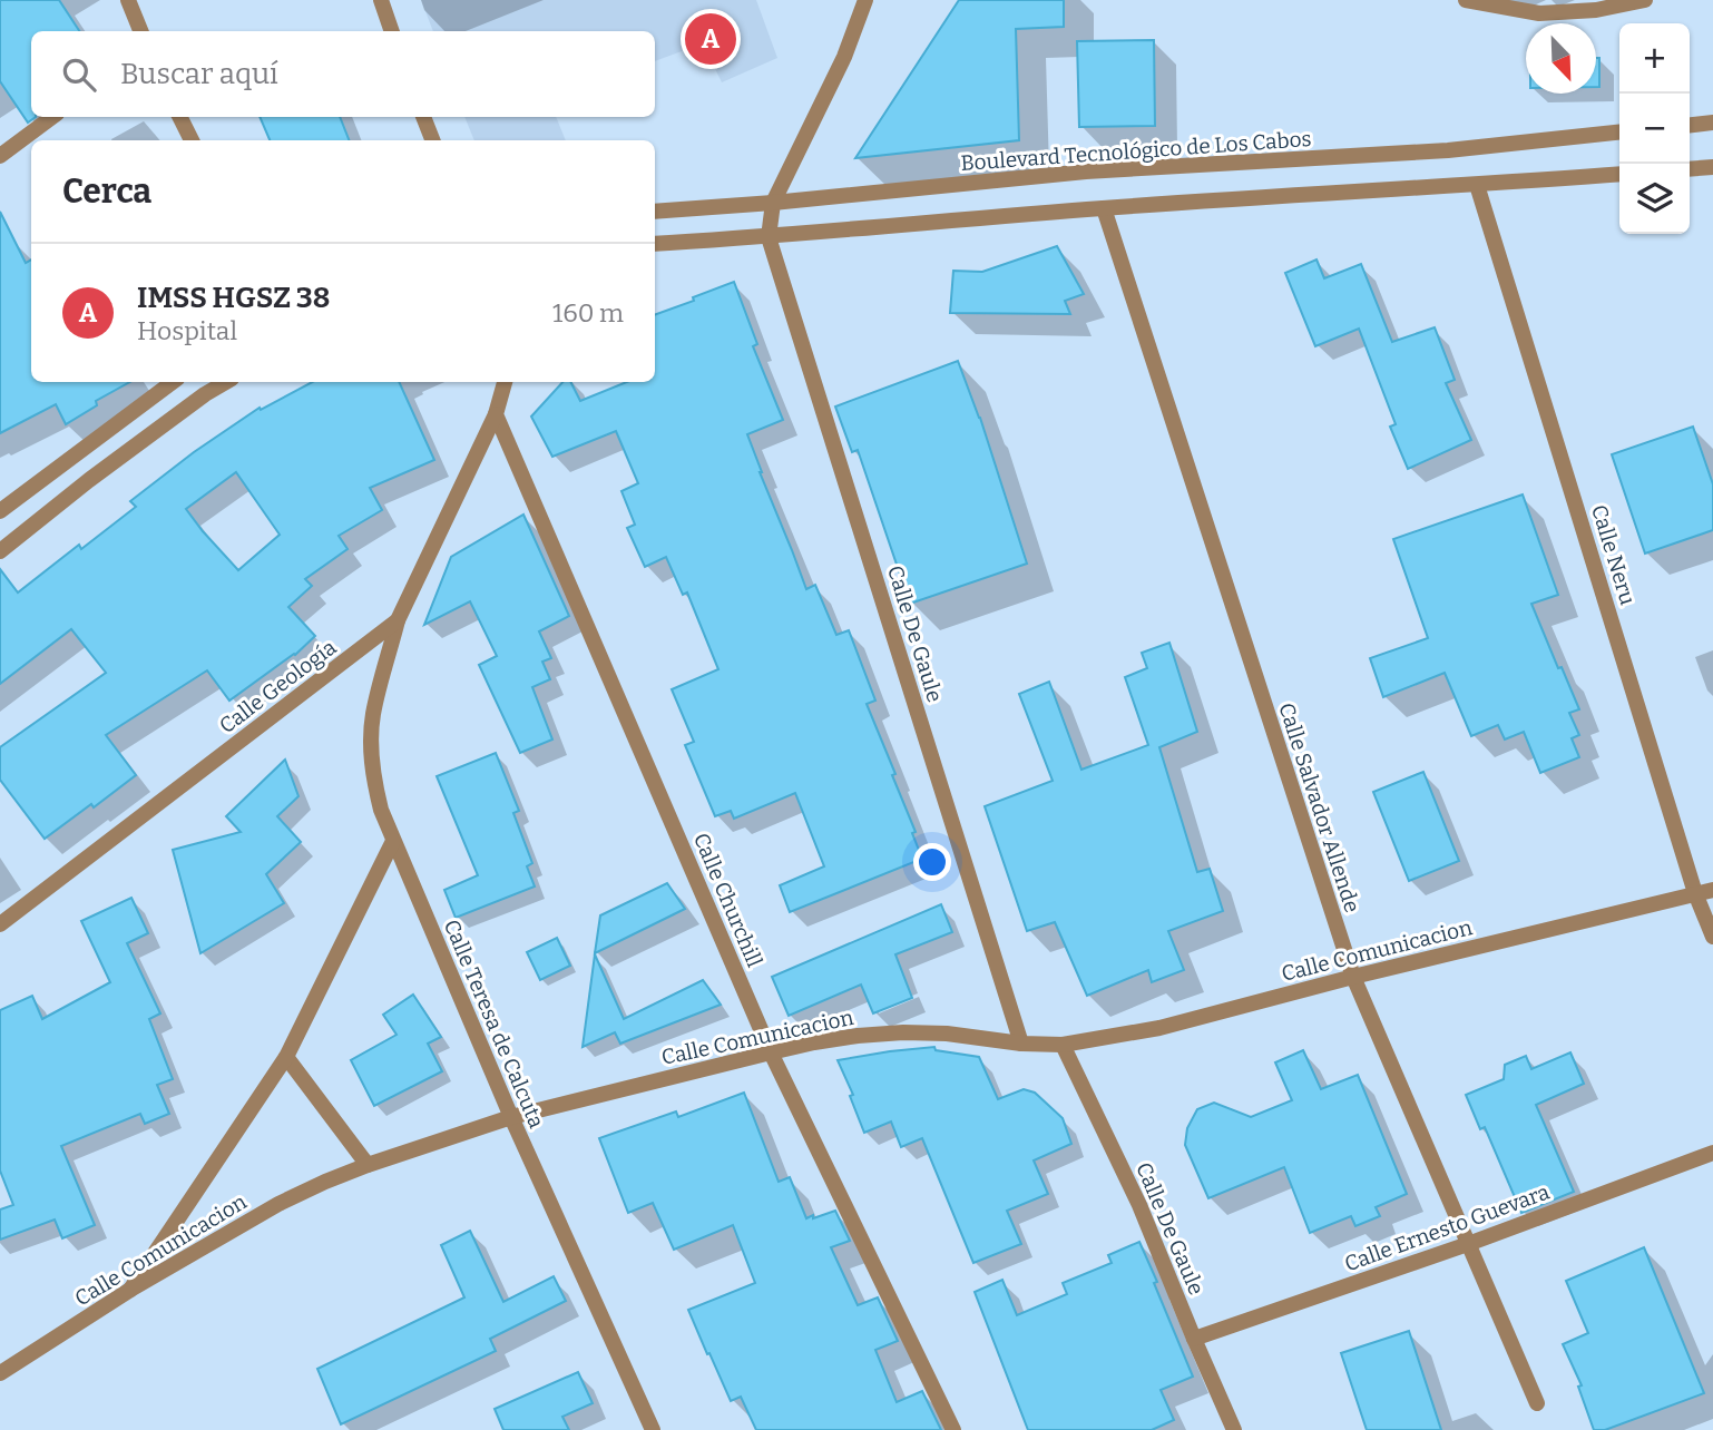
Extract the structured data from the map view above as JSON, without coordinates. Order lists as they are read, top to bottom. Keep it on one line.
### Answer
{"streets":{"street":["Boulevard Tecnológico de Los Cabos","Calle Neru","Calle De Gaule","Calle Geología","Calle Salvador Allende","Calle Churchill","Calle Comunicacion","Calle Teresa de Calcuta","Calle Ernesto Guevara"]},"crossings":[["Calle Neru","Calle Comunicacion"],["Calle De Gaule","Calle Comunicacion"],["Calle De Gaule","Calle Ernesto Guevara"],["Calle Geología","Calle Churchill"],["Calle Geología","Calle Teresa de Calcuta"],["Calle Salvador Allende","Calle Comunicacion"],["Calle Salvador Allende","Calle Ernesto Guevara"],["Calle Churchill","Calle Comunicacion"],["Calle Comunicacion","Calle Teresa de Calcuta"]],"north":"bottom right","page":{"pins":"A","map_buttons":["+","−"],"search":"Buscar aquí","heading":"Cerca","list":[{"mark":"A","name":"IMSS HGSZ 38","note":"Hospital","value":"160 m"}]}}
